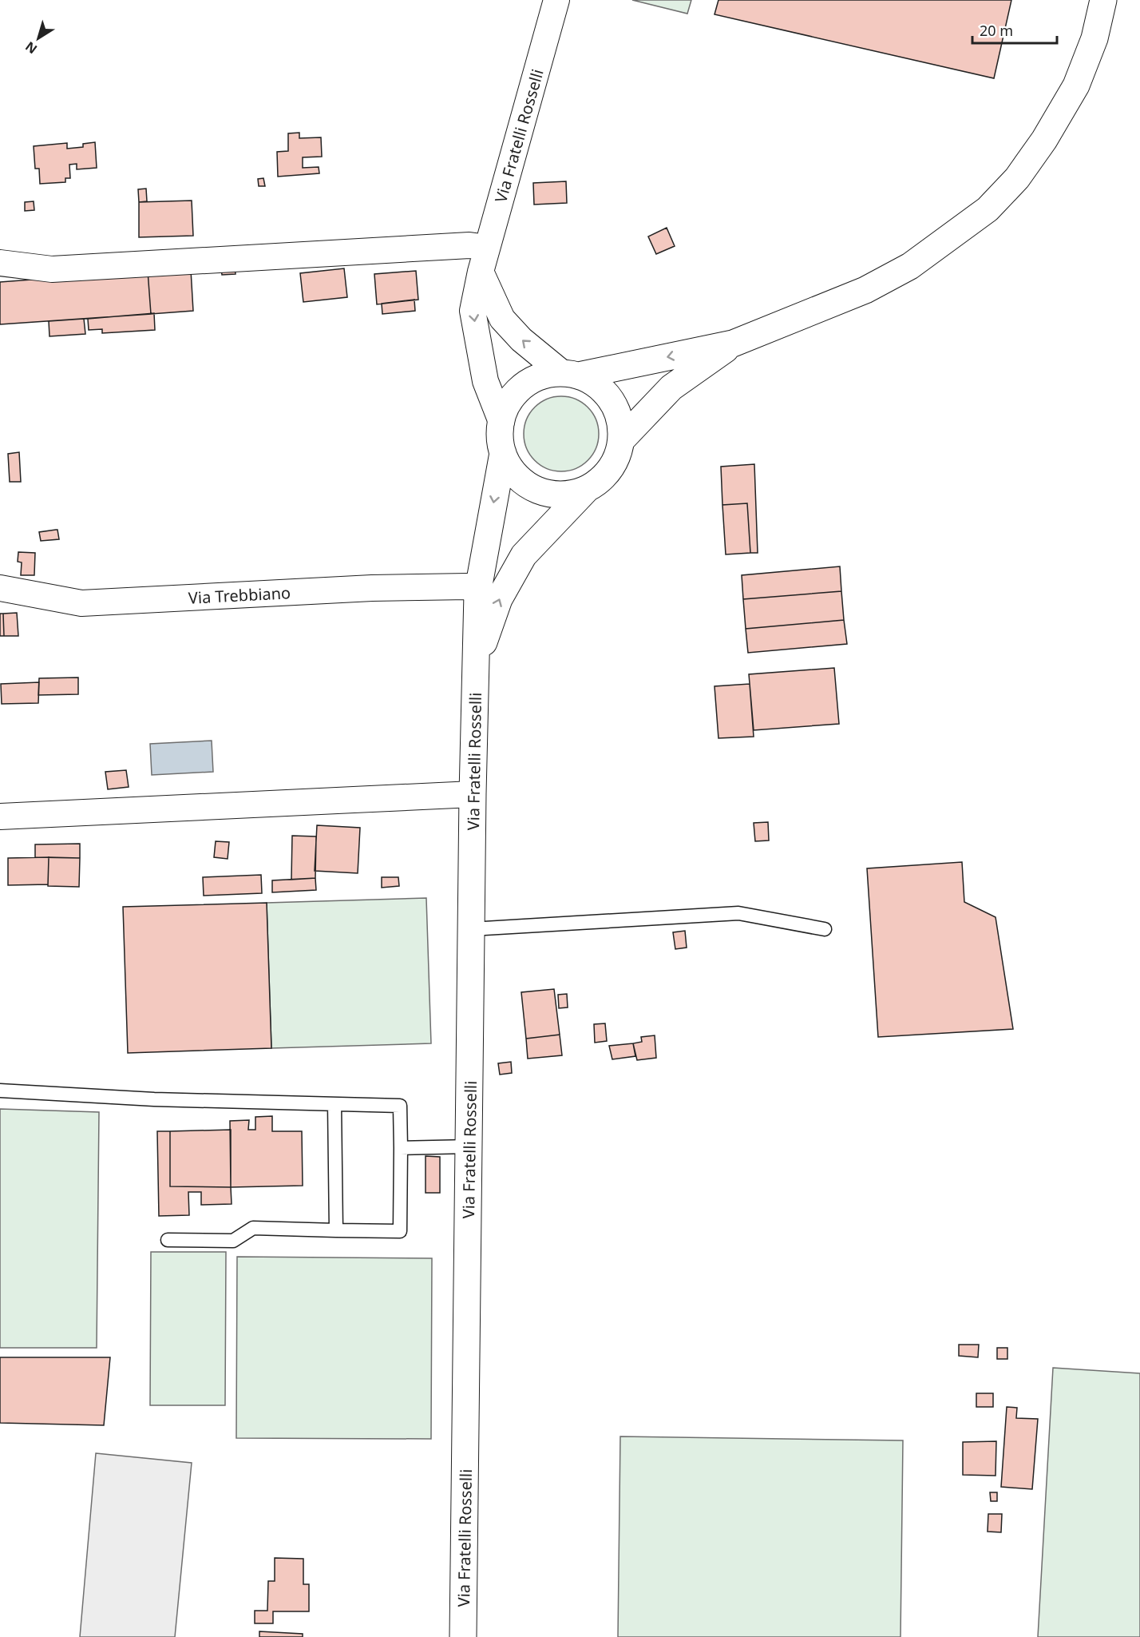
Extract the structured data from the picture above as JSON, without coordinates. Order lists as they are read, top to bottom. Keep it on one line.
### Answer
{"streets":{"street":["Via Fratelli Rosselli","Via Trebbiano"]},"crossings":[["Via Fratelli Rosselli","Via Trebbiano"]],"scale_bar":"20 m","north":"bottom left"}
